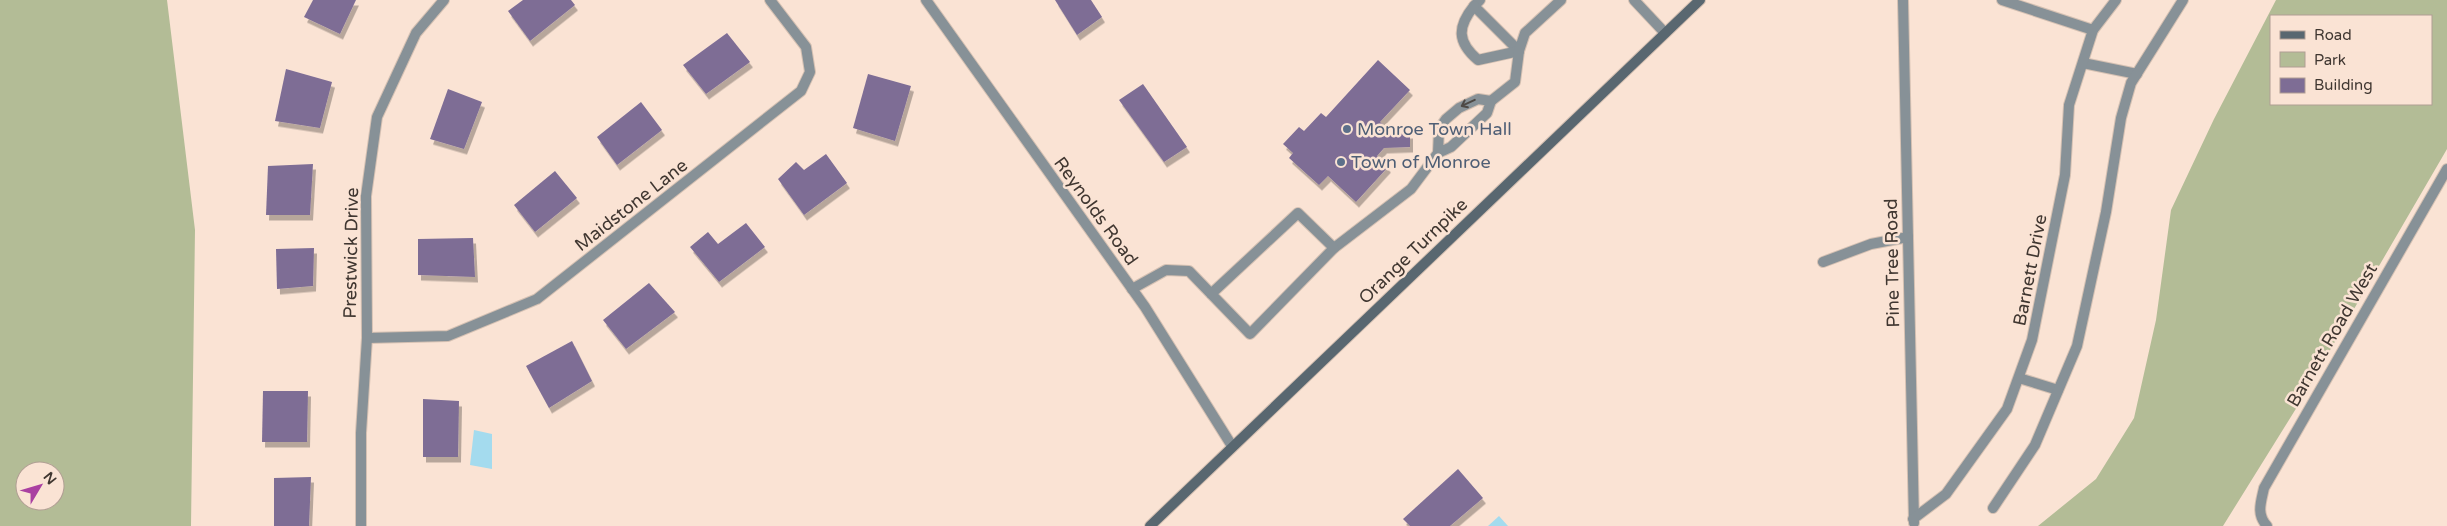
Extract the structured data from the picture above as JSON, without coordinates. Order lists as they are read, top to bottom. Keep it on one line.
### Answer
{"streets":{"main road":["Orange Turnpike"],"street":["Maidstone Lane","Reynolds Road","Prestwick Drive","Pine Tree Road","Barnett Drive","Barnett Road West"]},"crossings":[["Maidstone Lane","Prestwick Drive"],["Reynolds Road","Orange Turnpike"],["Pine Tree Road","Barnett Drive"]],"places":["Monroe Town Hall","Town of Monroe"],"legend":["Road","Park","Building"],"north":"top right"}
